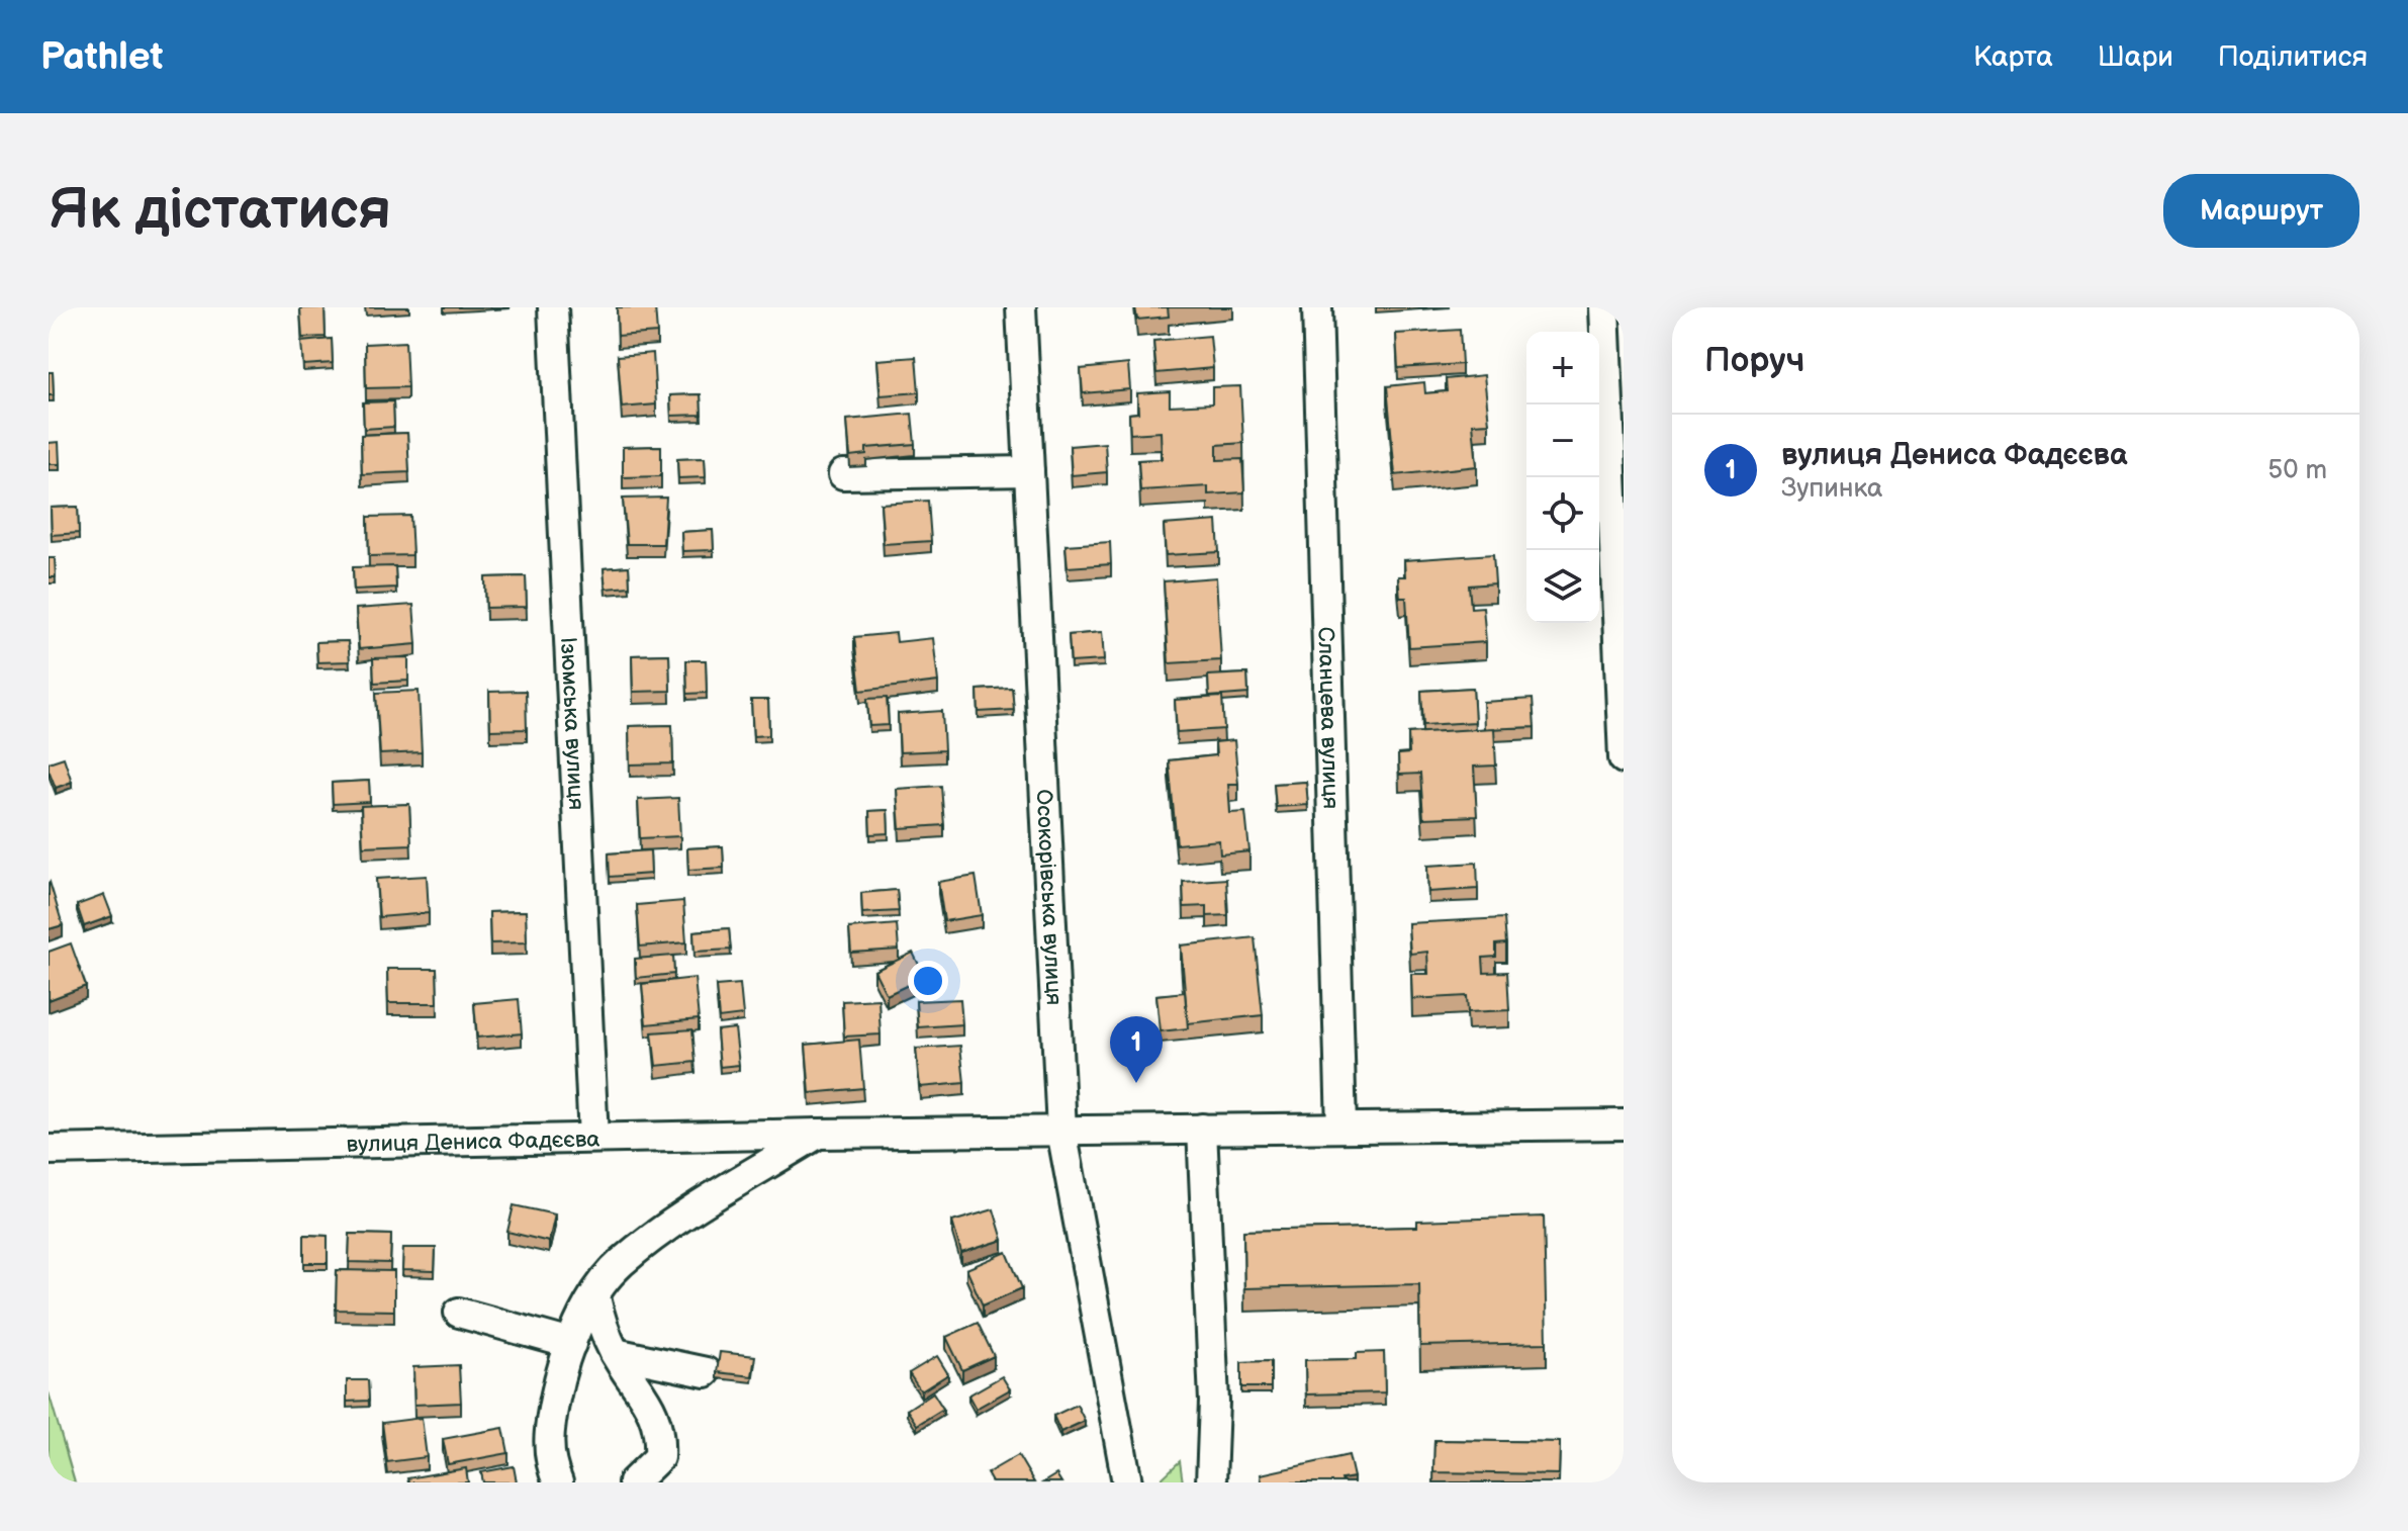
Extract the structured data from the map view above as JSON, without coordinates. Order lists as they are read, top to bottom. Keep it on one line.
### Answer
{"streets":{"street":["Сланцева вулиця","Ізюмська вулиця","Осокорівська вулиця","вулиця Дениса Фадєєва"]},"crossings":[["Сланцева вулиця","вулиця Дениса Фадєєва"],["Ізюмська вулиця","вулиця Дениса Фадєєва"],["Осокорівська вулиця","вулиця Дениса Фадєєва"]],"page":{"header":"Pathlet","nav":["Карта","Шари","Поділитися"],"buttons":"Маршрут","title":"Як дістатися","heading":"Поруч","map_buttons":["+","−"],"list":[{"mark":"1","name":"вулиця Дениса Фадєєва","note":"Зупинка","value":"50 m"}],"pins":"1"}}
